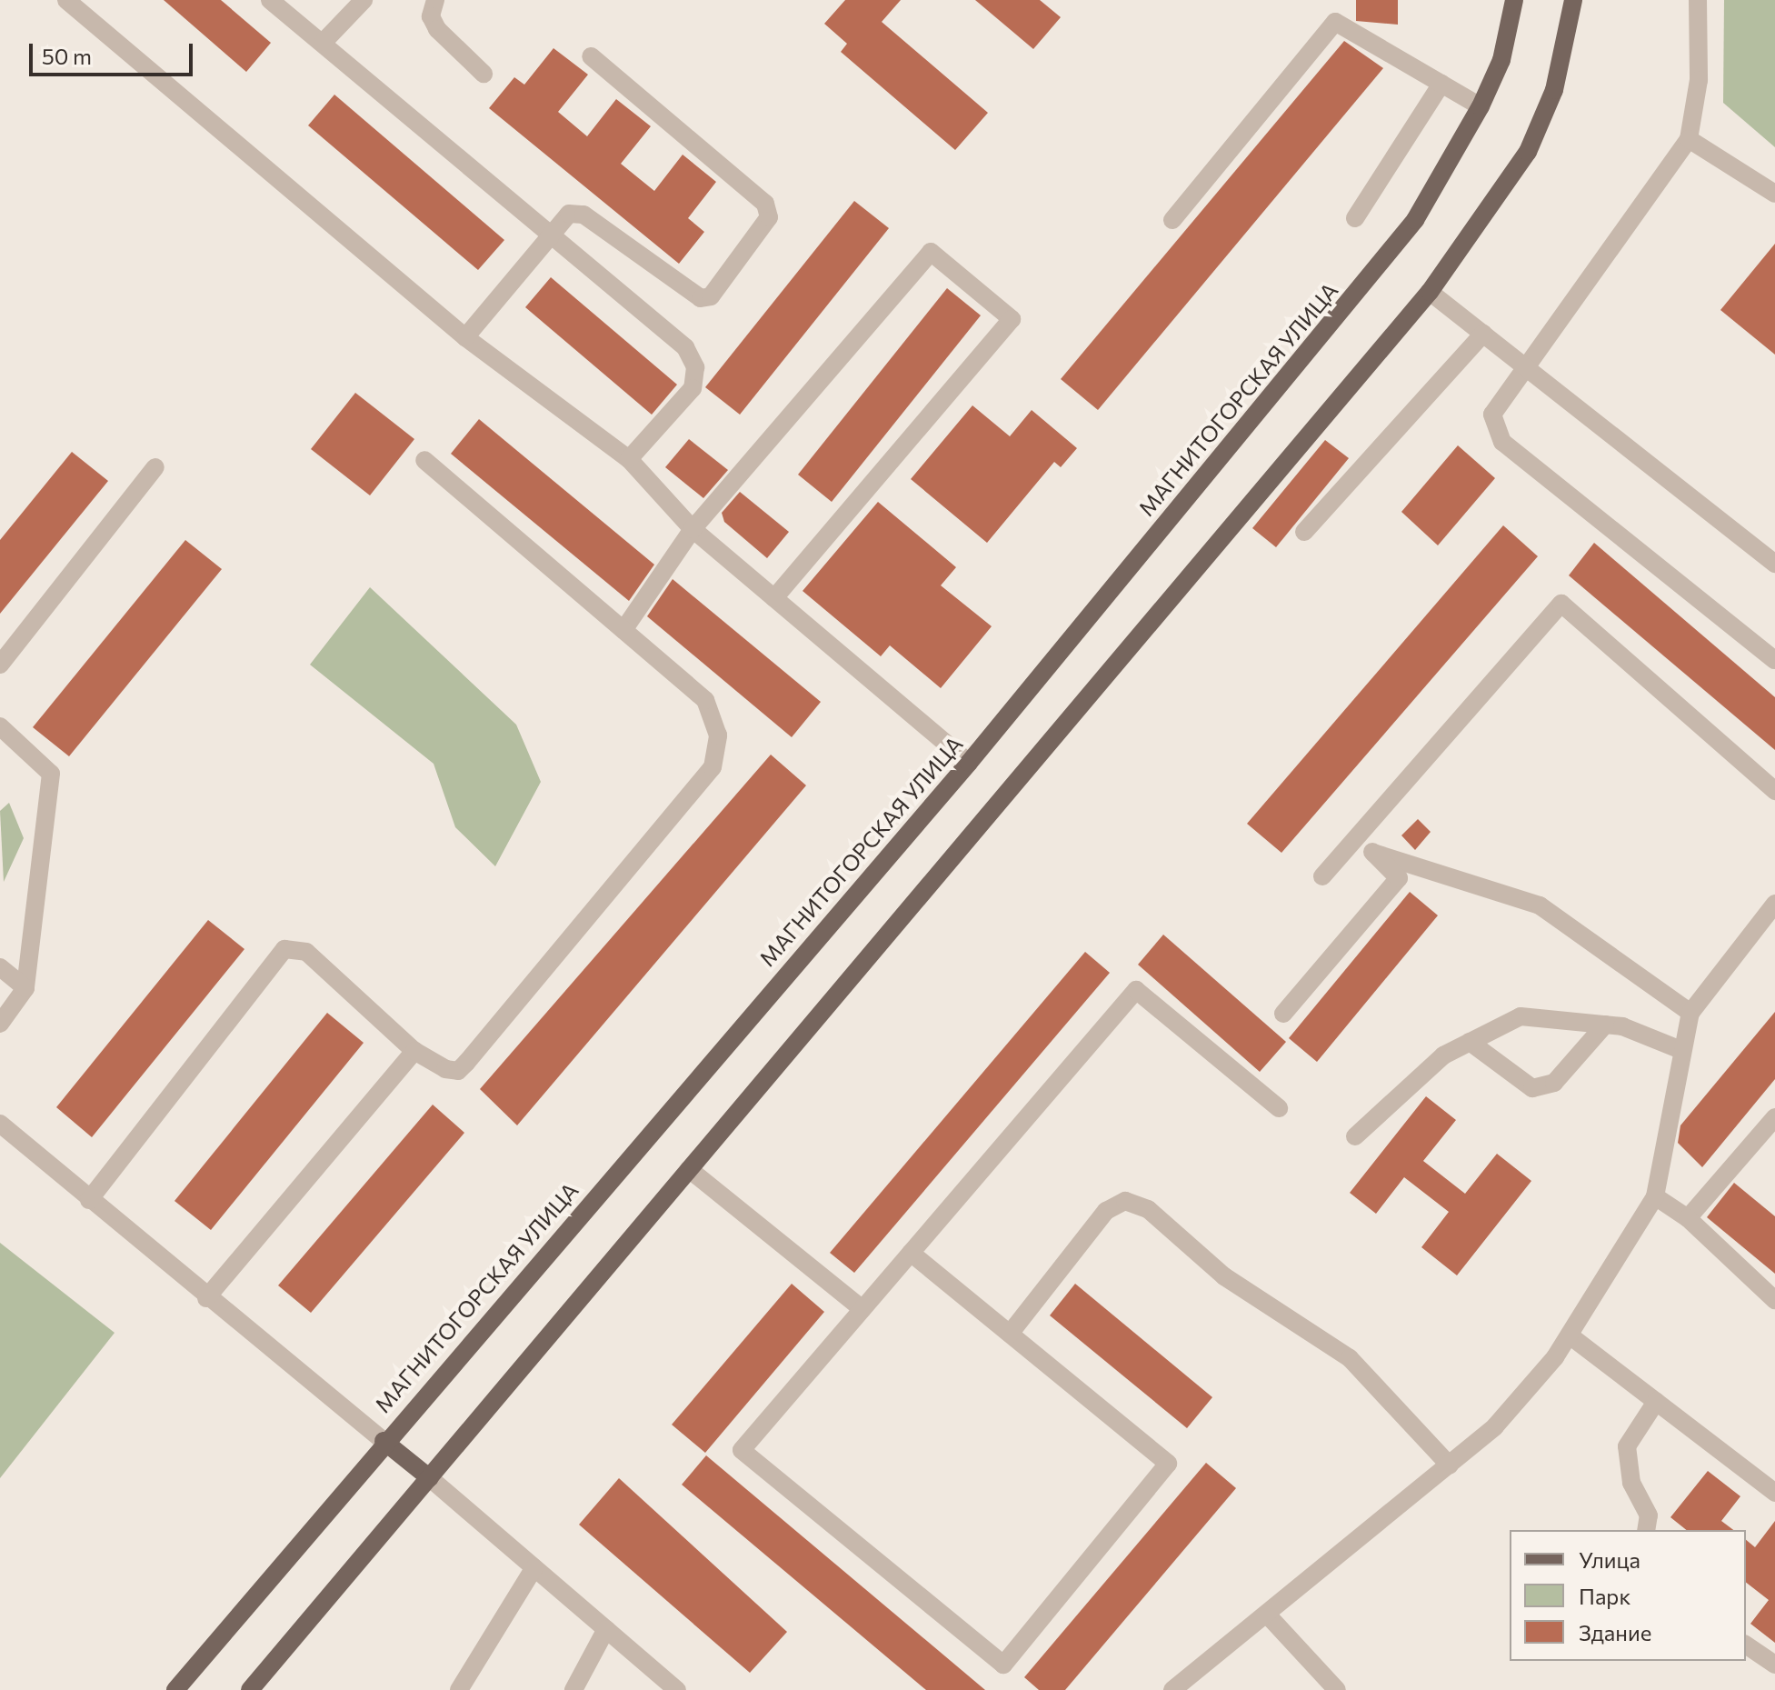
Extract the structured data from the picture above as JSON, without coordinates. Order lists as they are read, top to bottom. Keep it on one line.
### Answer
{"streets":{"main road":["МАГНИТОГОРСКАЯ УЛИЦА"]},"legend":["Улица","Парк","Здание"],"scale_bar":"50 m"}
